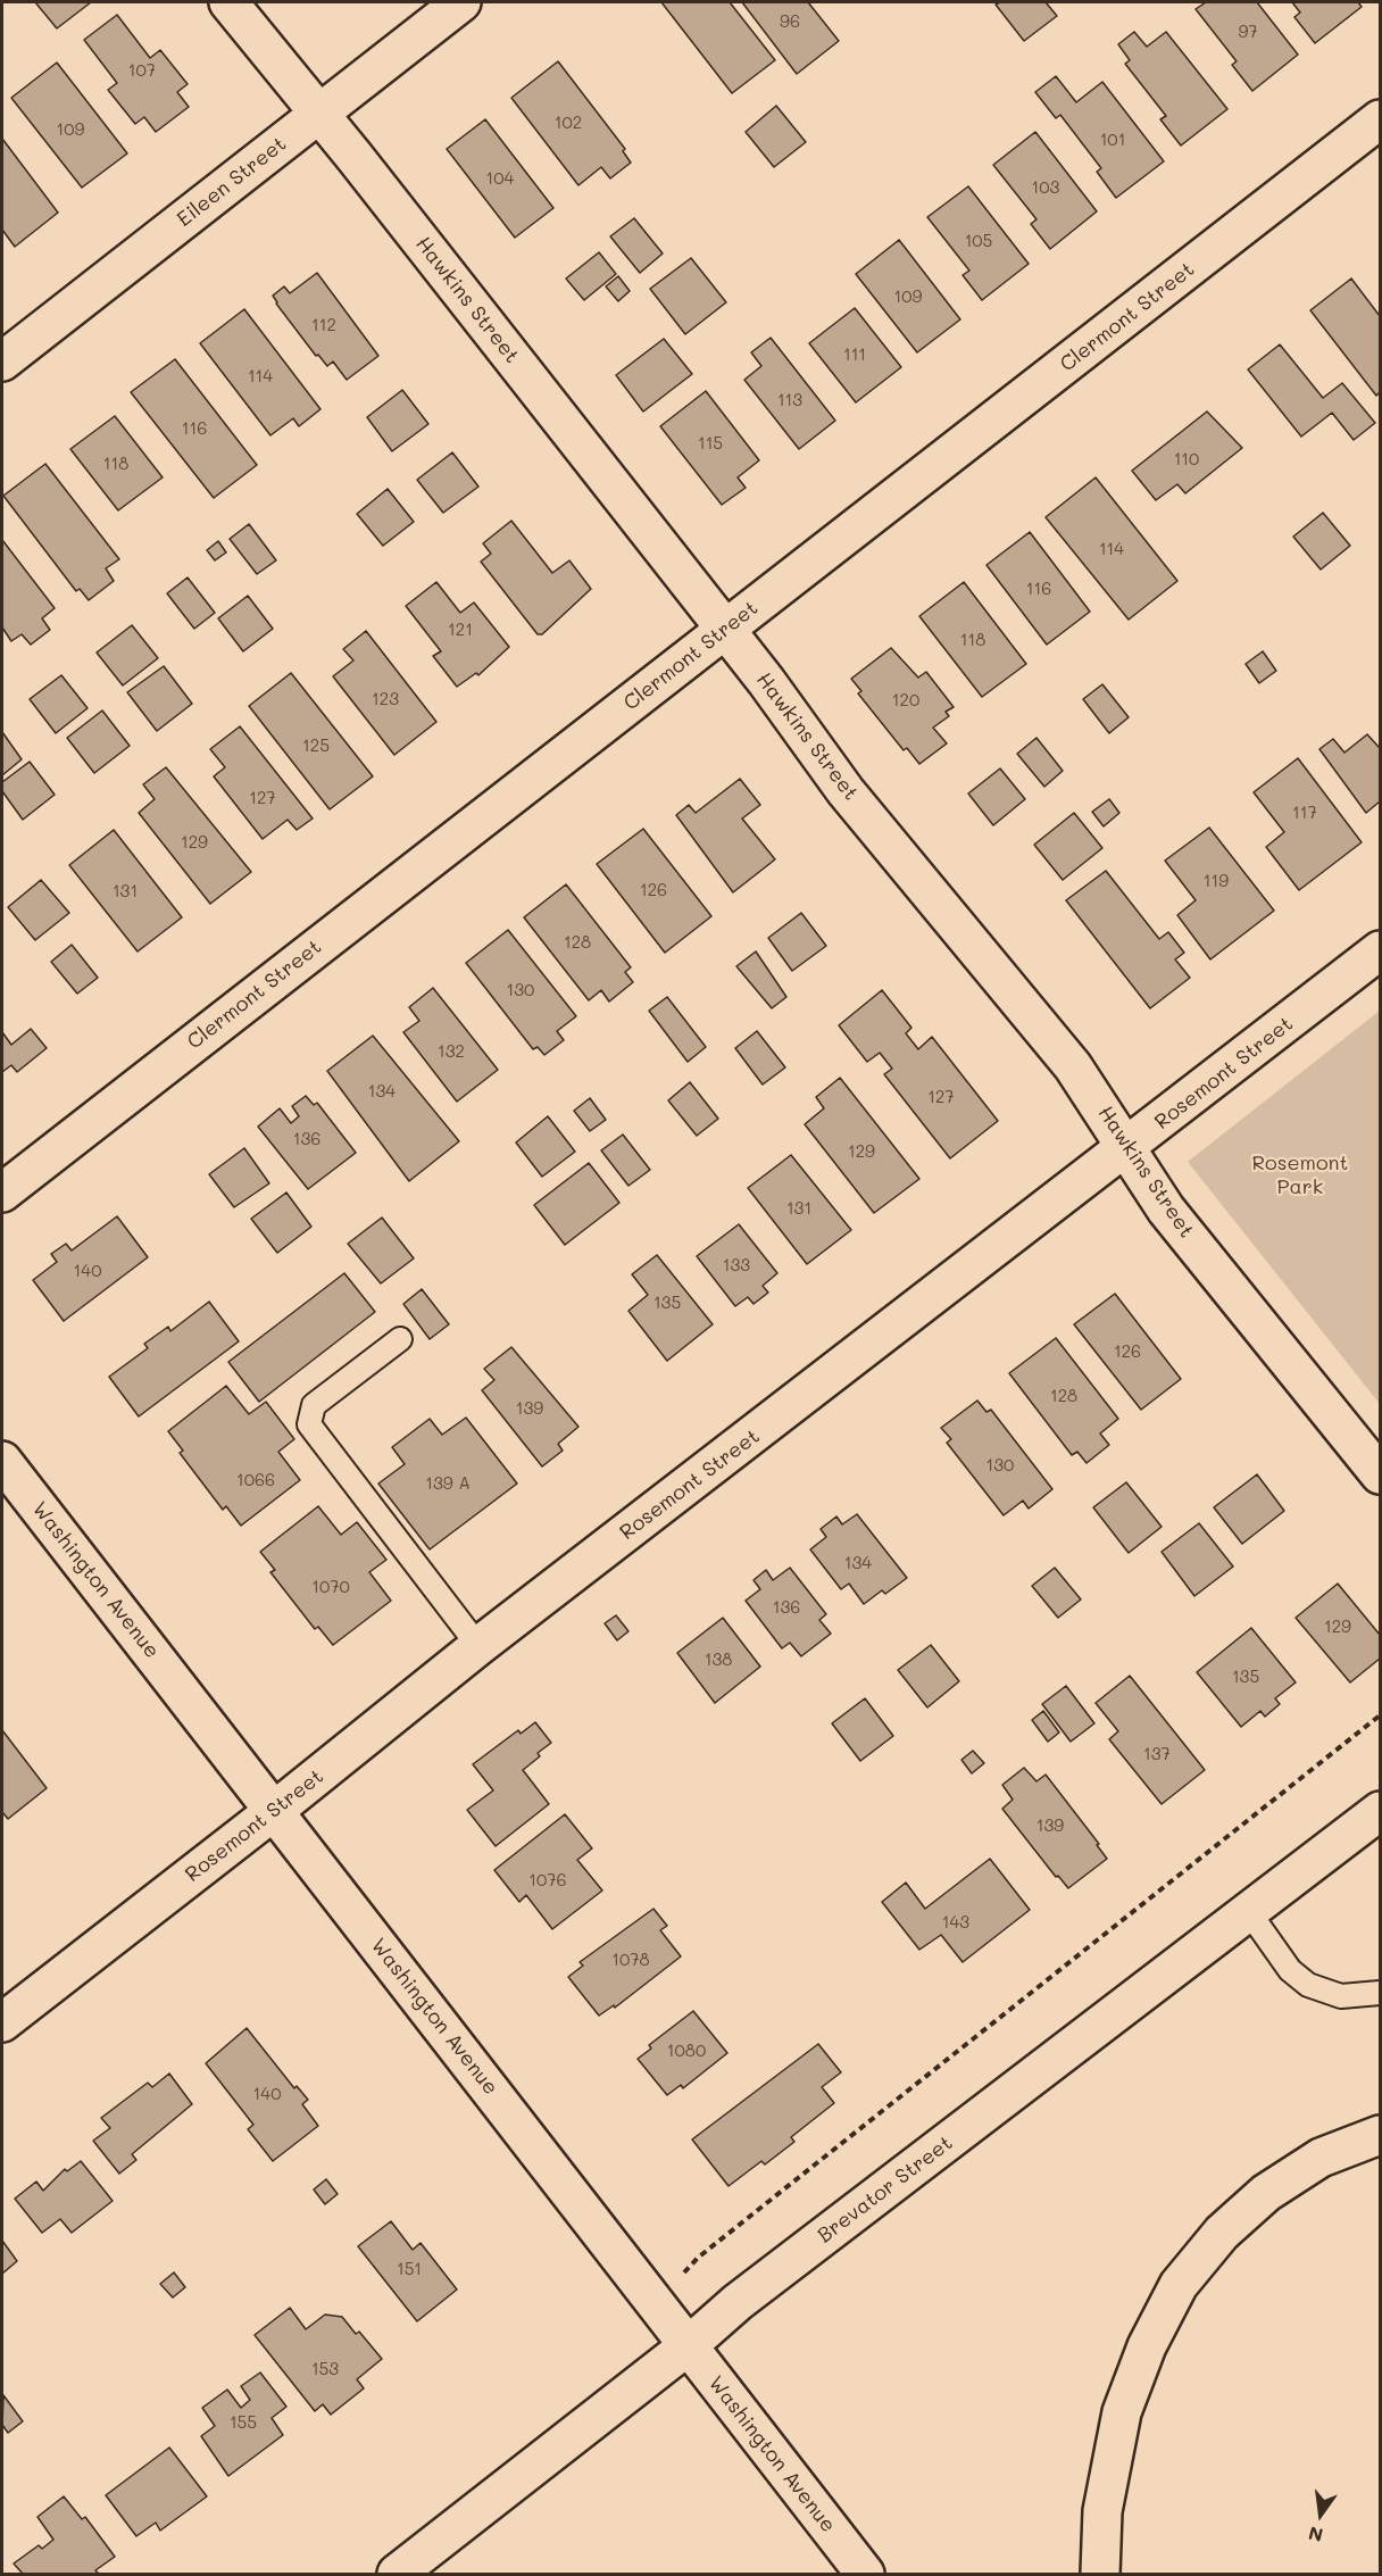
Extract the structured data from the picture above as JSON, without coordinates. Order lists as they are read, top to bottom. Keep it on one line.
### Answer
{"streets":{"main road":["Eileen Street","Hawkins Street","Clermont Street","Rosemont Street","Washington Avenue","Brevator Street"]},"crossings":[["Eileen Street","Hawkins Street"],["Hawkins Street","Clermont Street"],["Hawkins Street","Rosemont Street"],["Rosemont Street","Washington Avenue"],["Washington Avenue","Brevator Street"]],"parks":["Rosemont Park"],"house_numbers":["96","97","107","102","109","101","104","103","105","109","112","111","114","113","116","115","110","118","114","116","121","118","123","120","125","127","117","129","119","126","131","128","130","132","134","127","136","129","131","133","140","135","126","128","139","130","1066","139 A","134","1070","136","129","138","135","137","139","1076","143","1078","1080","140","151","153","155"],"north":"bottom"}
